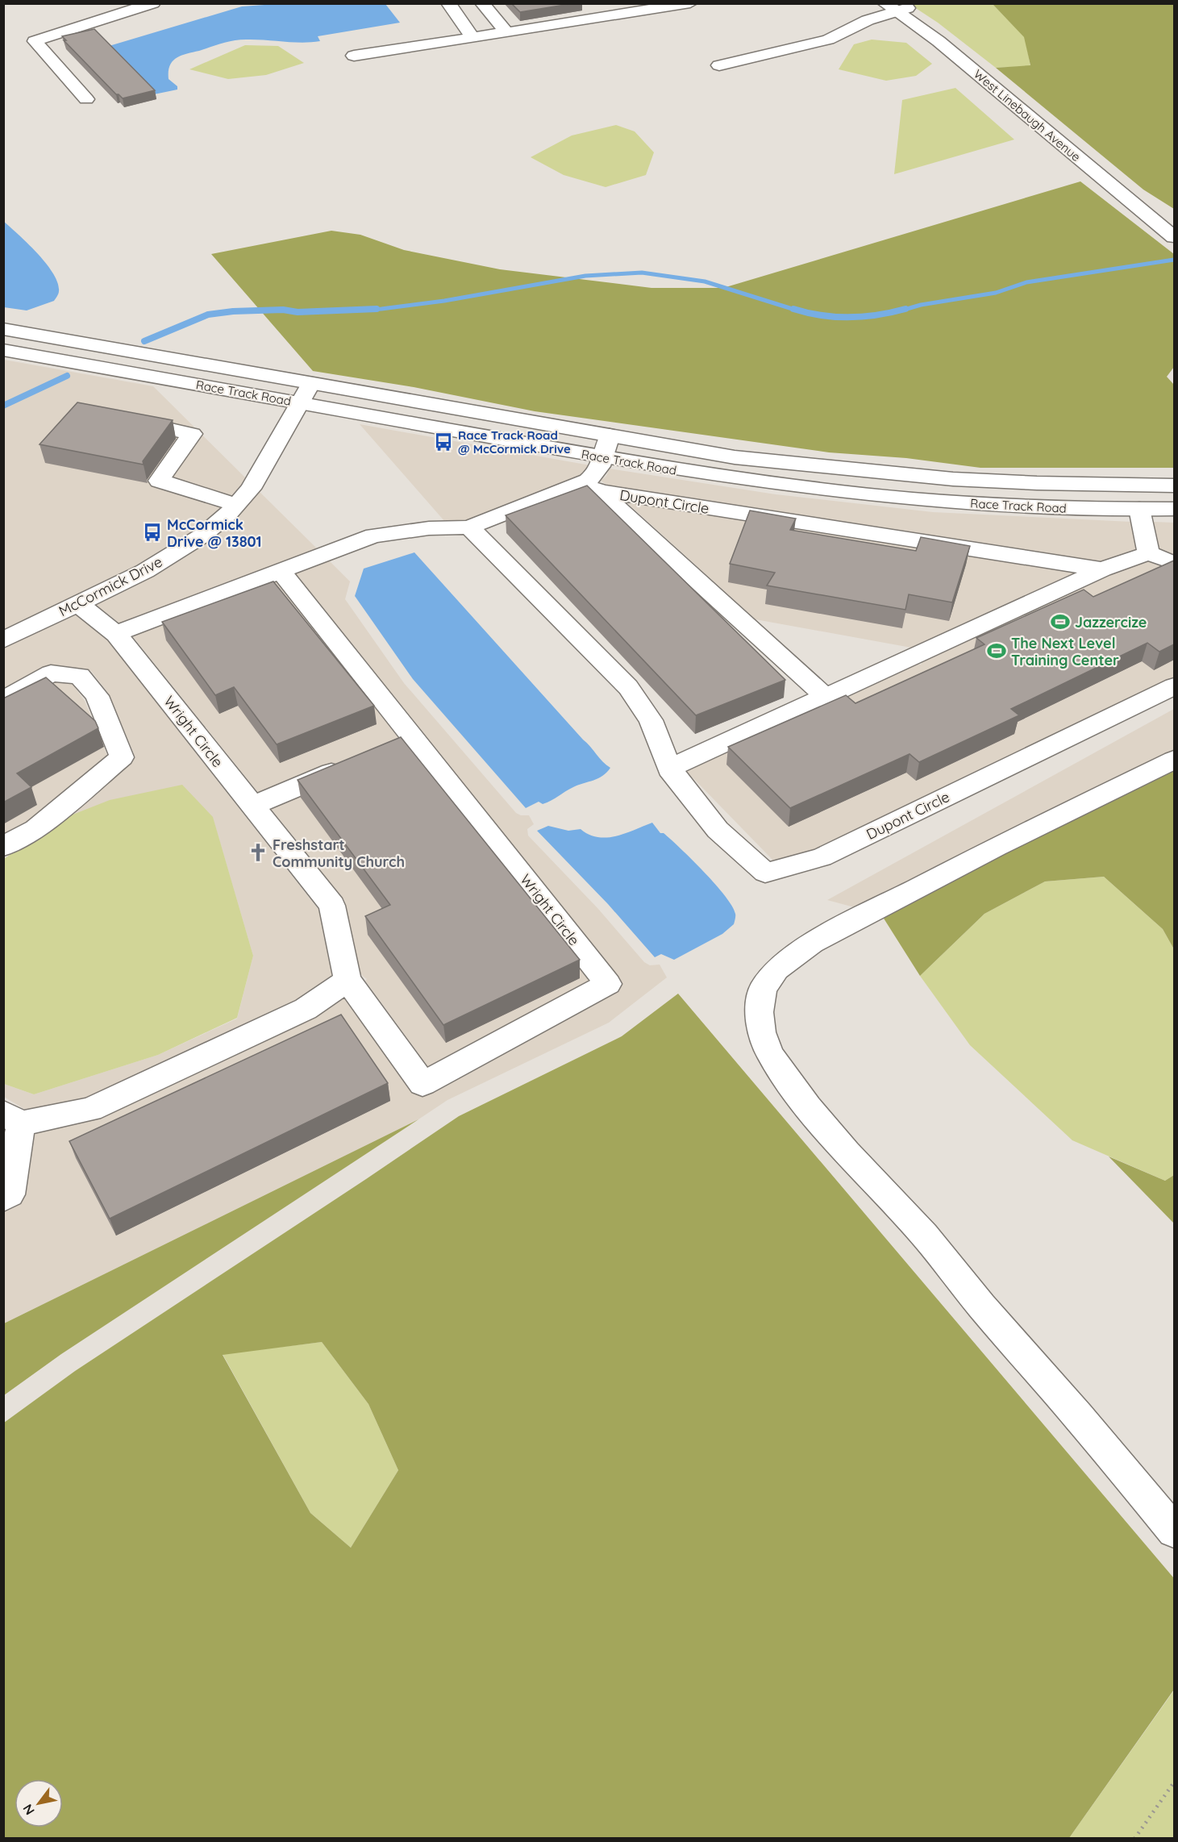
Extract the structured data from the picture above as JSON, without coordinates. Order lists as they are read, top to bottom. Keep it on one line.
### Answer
{"streets":{"street":["West Linebaugh Avenue","Race Track Road","Dupont Circle","McCormick Drive","Wright Circle"]},"crossings":[["Race Track Road","McCormick Drive"],["McCormick Drive","Wright Circle"]],"places":{"bus stop":["Race Track Road @ McCormick Drive","McCormick Drive @ 13801"],"sports":["Jazzercize","The Next Level Training Center"],"church":["Freshstart Community Church"]},"north":"bottom left"}
